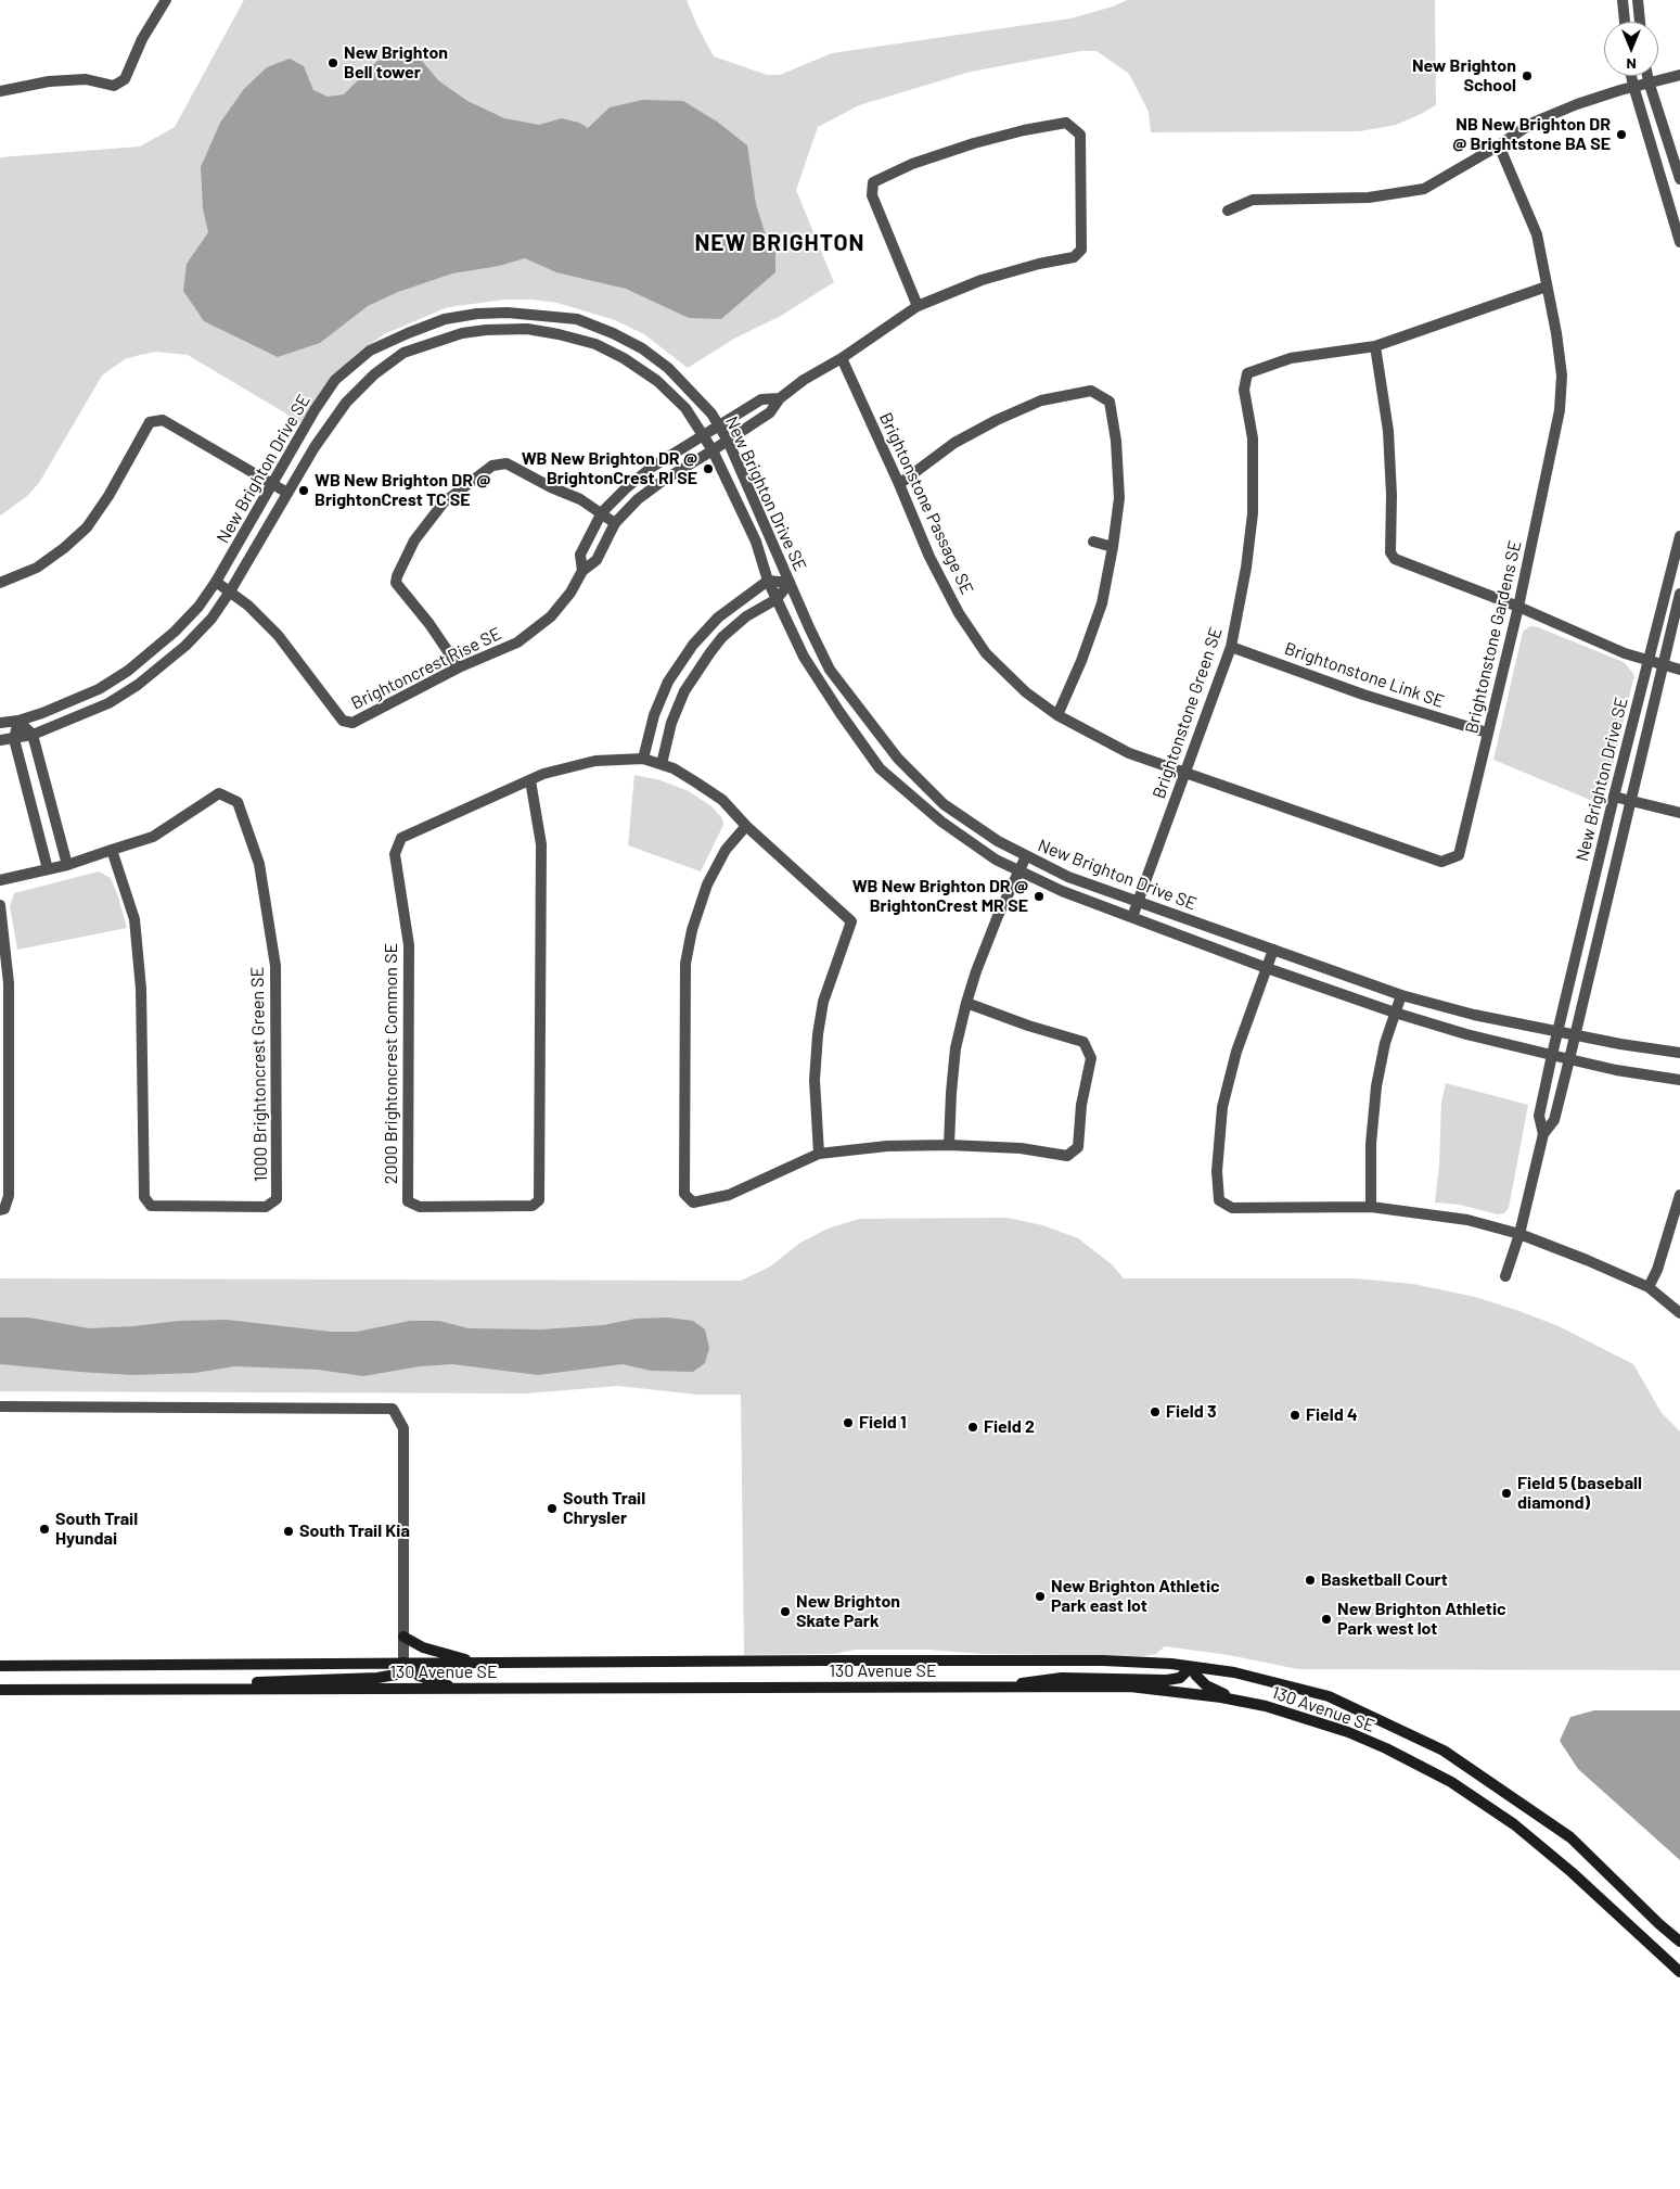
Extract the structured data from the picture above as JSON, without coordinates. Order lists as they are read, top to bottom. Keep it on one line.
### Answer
{"streets":{"main road":["130 Avenue SE"],"street":["New Brighton Drive SE","Brightonstone Passage SE","Brightonstone Gardens SE","Brightoncrest Rise SE","Brightonstone Link SE","Brightonstone Green SE","2000 Brightoncrest Common SE","1000 Brightoncrest Green SE"]},"crossings":[["New Brighton Drive SE","Brightoncrest Rise SE"],["New Brighton Drive SE","Brightonstone Green SE"],["Brightonstone Passage SE","Brightonstone Gardens SE"],["Brightonstone Passage SE","Brightoncrest Rise SE"],["Brightonstone Passage SE","Brightonstone Green SE"],["Brightonstone Gardens SE","Brightonstone Link SE"],["Brightonstone Gardens SE","Brightonstone Green SE"],["Brightonstone Link SE","Brightonstone Green SE"]],"districts":["NEW BRIGHTON"],"places":["New Brighton Bell tower","New Brighton School","NB New Brighton DR @ Brightstone BA SE","WB New Brighton DR @ BrightonCrest RI SE","WB New Brighton DR @ BrightonCrest TC SE","WB New Brighton DR @ BrightonCrest MR SE","Field 3","Field 4","Field 1","Field 2","Field 5 (baseball diamond)","South Trail Chrysler","South Trail Hyundai","South Trail Kia","Basketball Court","New Brighton Athletic Park east lot","New Brighton Skate Park","New Brighton Athletic Park west lot"],"north":"bottom"}
